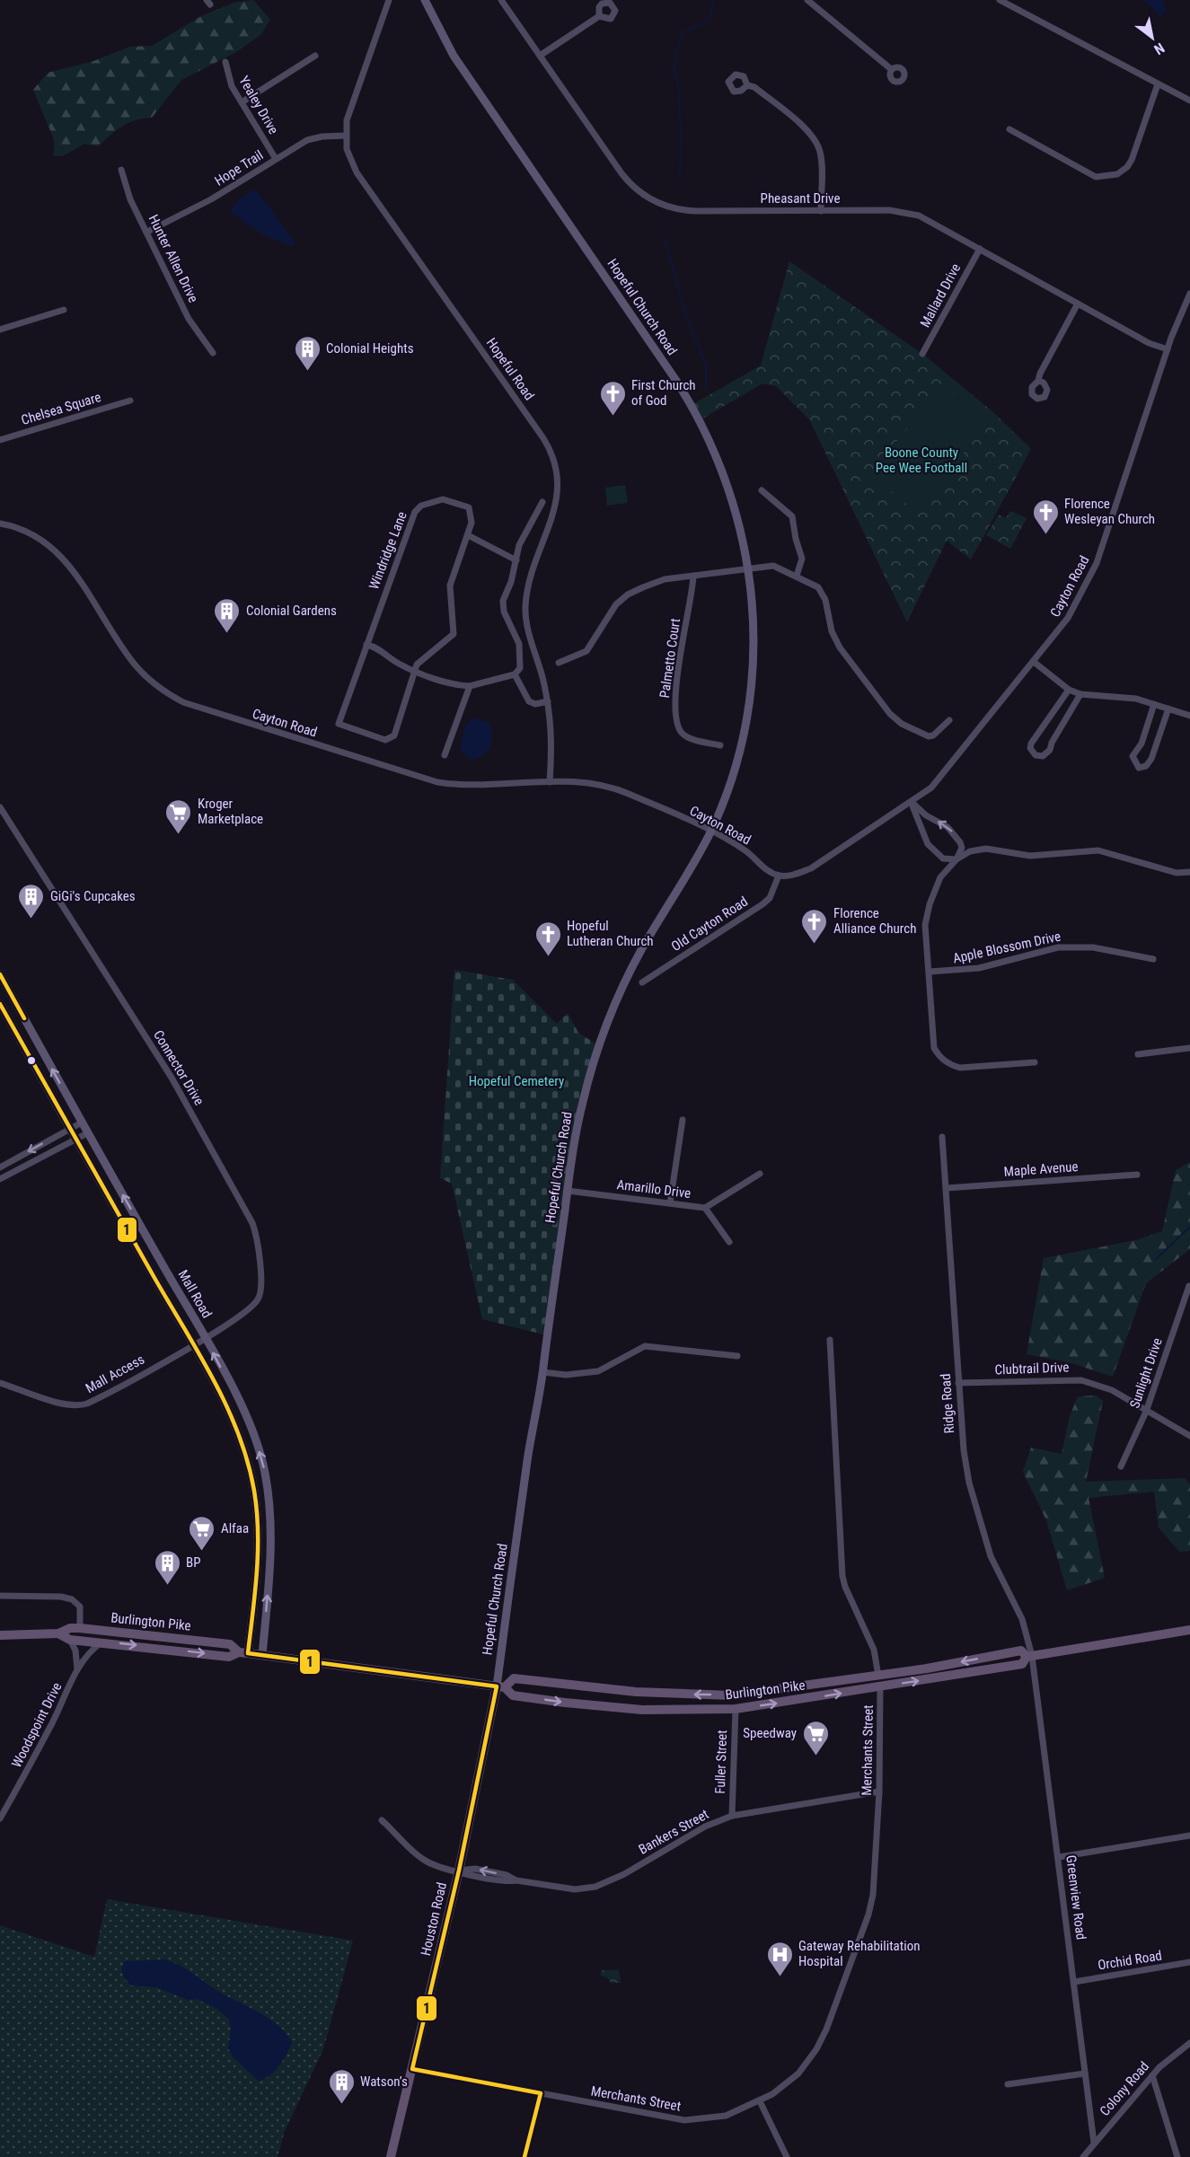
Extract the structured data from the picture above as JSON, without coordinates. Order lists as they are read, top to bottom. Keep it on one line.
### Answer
{"streets":{"main road":["Hopeful Church Road","Mall Road","Burlington Pike","Houston Road"],"street":["Yealey Drive","Hope Trail","Pheasant Drive","Hunter Allen Drive","Mallard Drive","Hopeful Road","Chelsea Square","Windridge Lane","Cayton Road","Palmetto Court","Old Cayton Road","Apple Blossom Drive","Connector Drive","Maple Avenue","Amarillo Drive","Clubtrail Drive","Sunlight Drive","Mall Access","Ridge Road","Woodspoint Drive","Merchants Street","Fuller Street","Bankers Street","Greenview Road","Orchid Road","Colony Road"]},"crossings":[["Yealey Drive","Hope Trail"],["Hope Trail","Hunter Allen Drive"],["Hope Trail","Hopeful Road"],["Pheasant Drive","Mallard Drive"],["Pheasant Drive","Cayton Road"],["Hopeful Church Road","Cayton Road"],["Hopeful Church Road","Amarillo Drive"],["Hopeful Church Road","Burlington Pike"],["Hopeful Church Road","Houston Road"],["Hopeful Road","Cayton Road"],["Cayton Road","Old Cayton Road"],["Connector Drive","Mall Road"],["Connector Drive","Mall Access"],["Maple Avenue","Ridge Road"],["Mall Road","Mall Access"],["Mall Road","Burlington Pike"],["Clubtrail Drive","Sunlight Drive"],["Clubtrail Drive","Ridge Road"],["Ridge Road","Burlington Pike"],["Ridge Road","Greenview Road"],["Burlington Pike","Woodspoint Drive"],["Burlington Pike","Merchants Street"],["Burlington Pike","Fuller Street"],["Burlington Pike","Greenview Road"],["Burlington Pike","Houston Road"],["Merchants Street","Bankers Street"],["Merchants Street","Houston Road"],["Fuller Street","Bankers Street"],["Bankers Street","Houston Road"],["Greenview Road","Orchid Road"],["Greenview Road","Colony Road"]],"parks":["Boone County Pee Wee Football","Hopeful Cemetery"],"places":{"building":["Colonial Heights","Colonial Gardens","GiGi's Cupcakes","BP","Watson’s"],"church":["First Church of God","Florence Wesleyan Church","Florence Alliance Church","Hopeful Lutheran Church"],"supermarket":["Kroger Marketplace","Alfaa","Speedway"],"hospital":["Gateway Rehabilitation Hospital"]},"lines":["transit line 1"],"north":"bottom right"}
